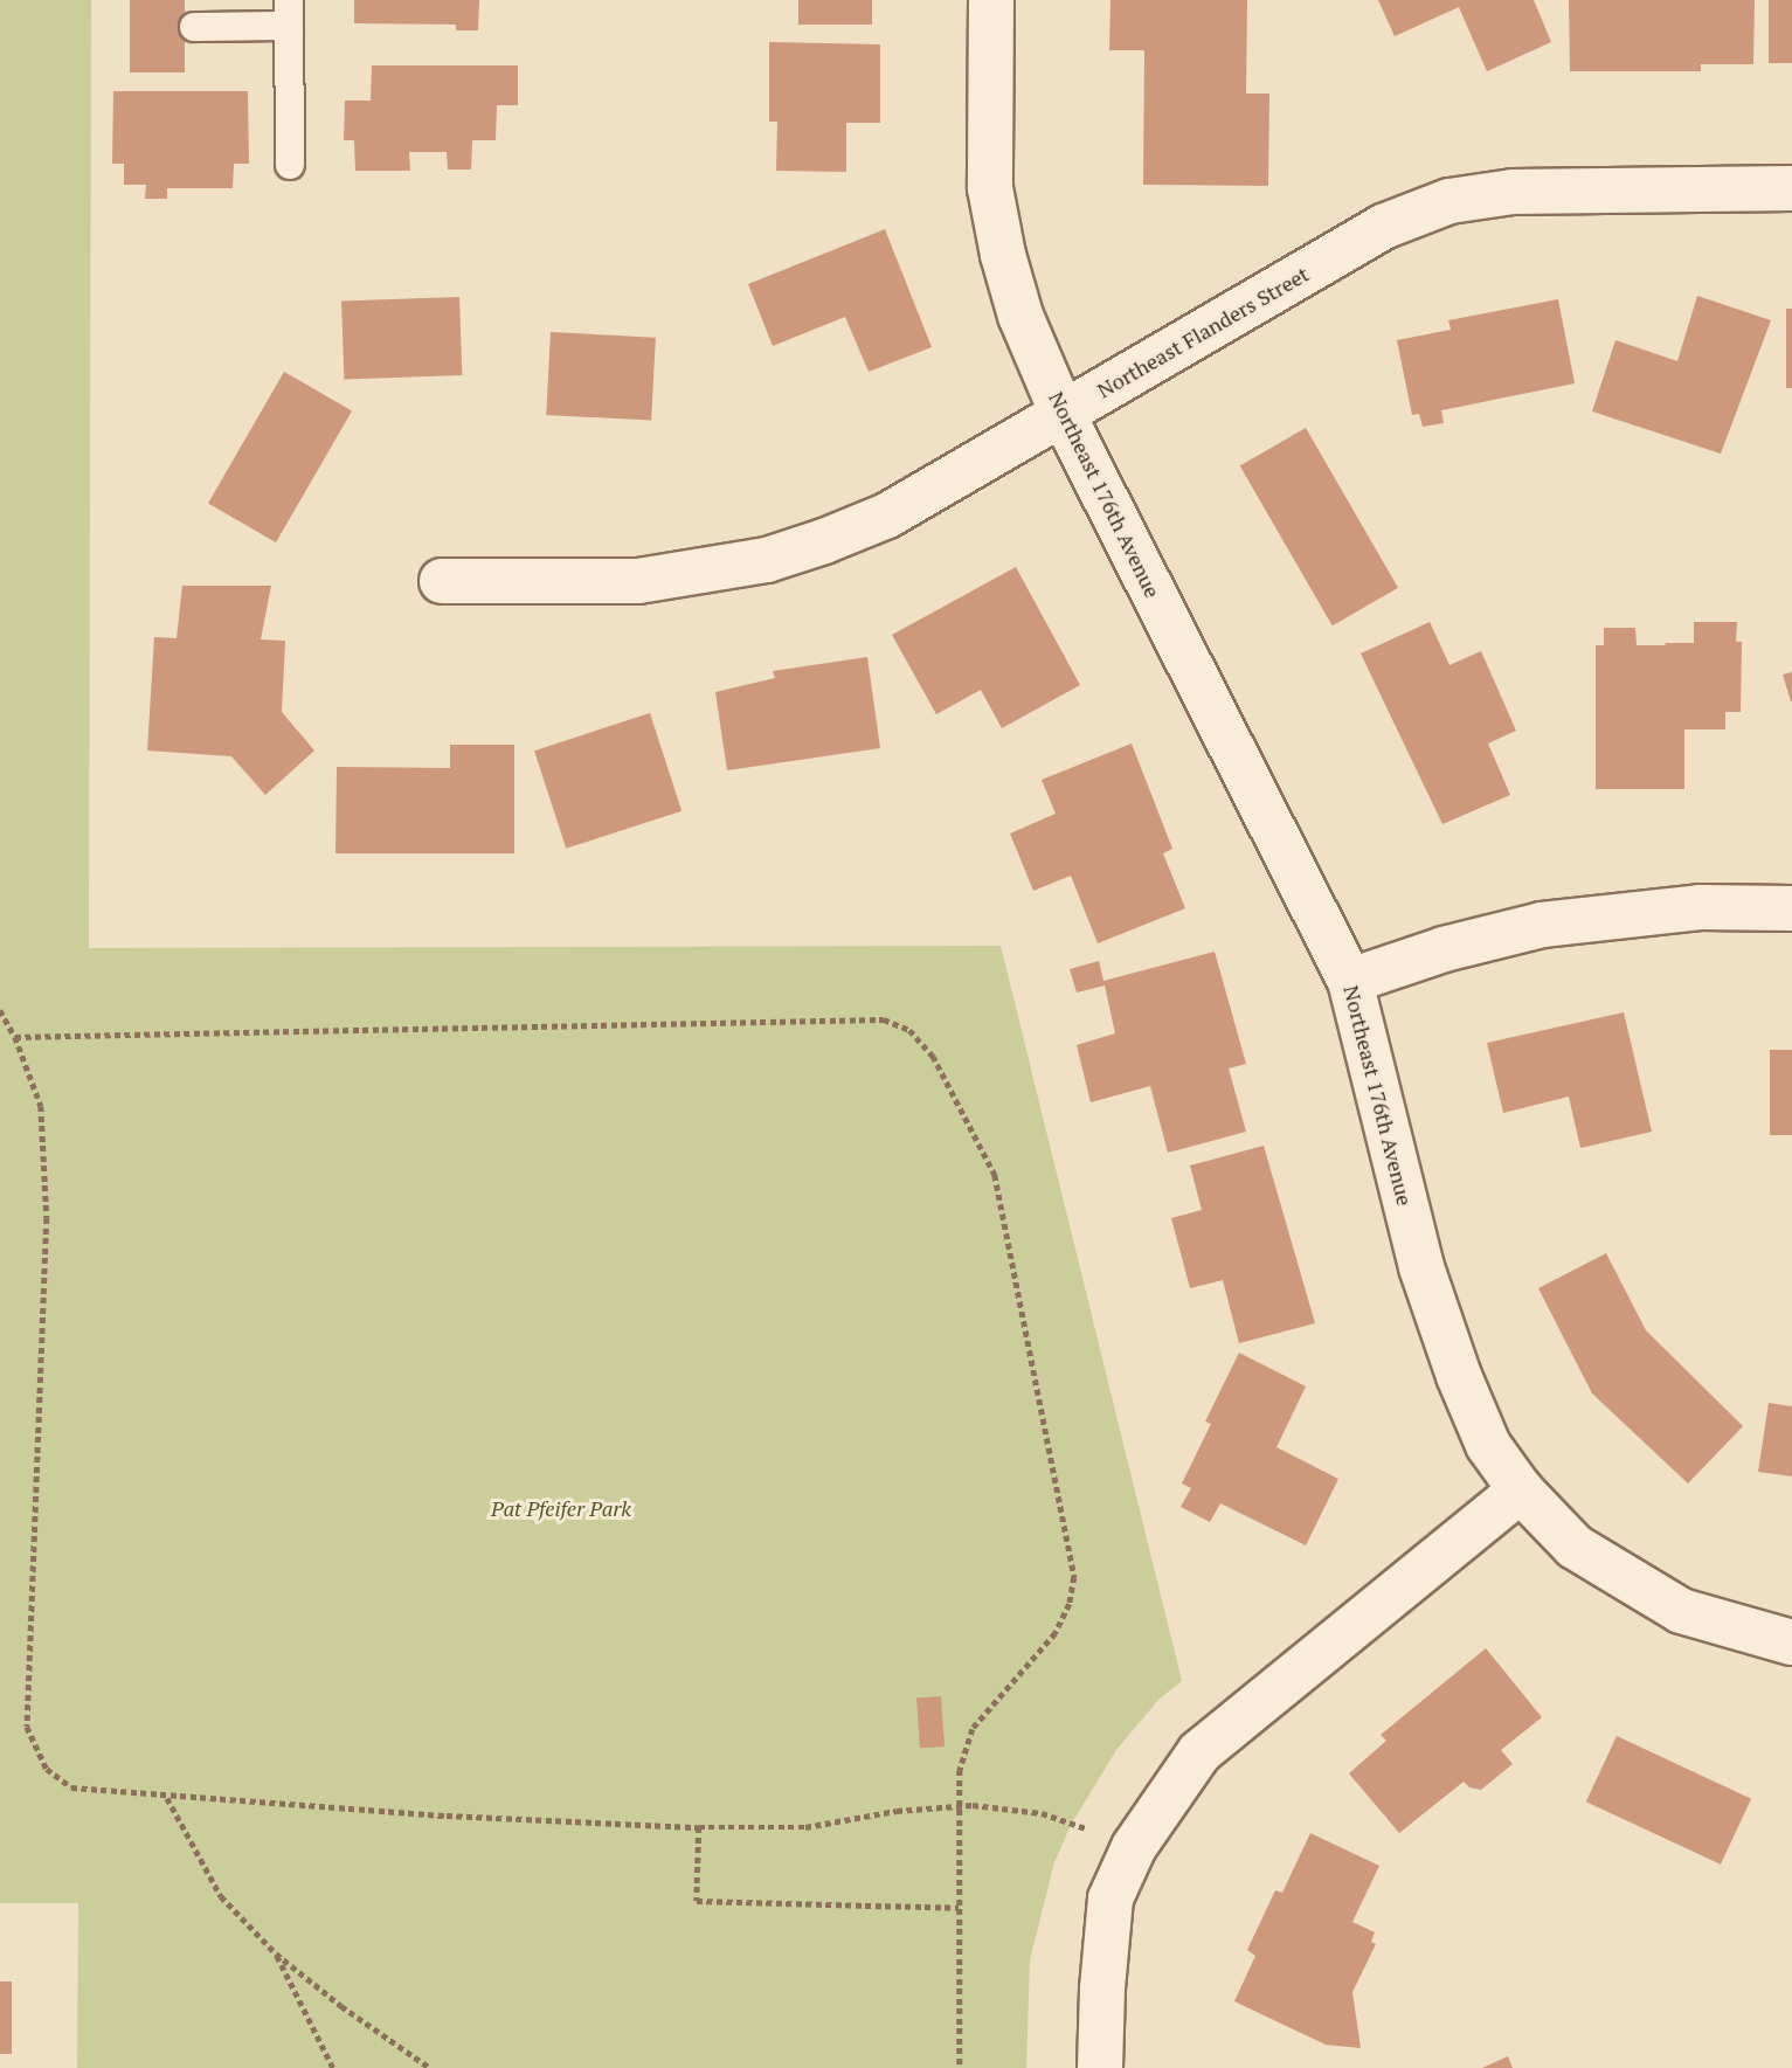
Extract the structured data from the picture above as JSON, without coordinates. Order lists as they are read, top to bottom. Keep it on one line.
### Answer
{"streets":{"street":["Northeast Flanders Street","Northeast 176th Avenue"]},"crossings":[["Northeast Flanders Street","Northeast 176th Avenue"]],"parks":["Pat Pfeifer Park"]}
